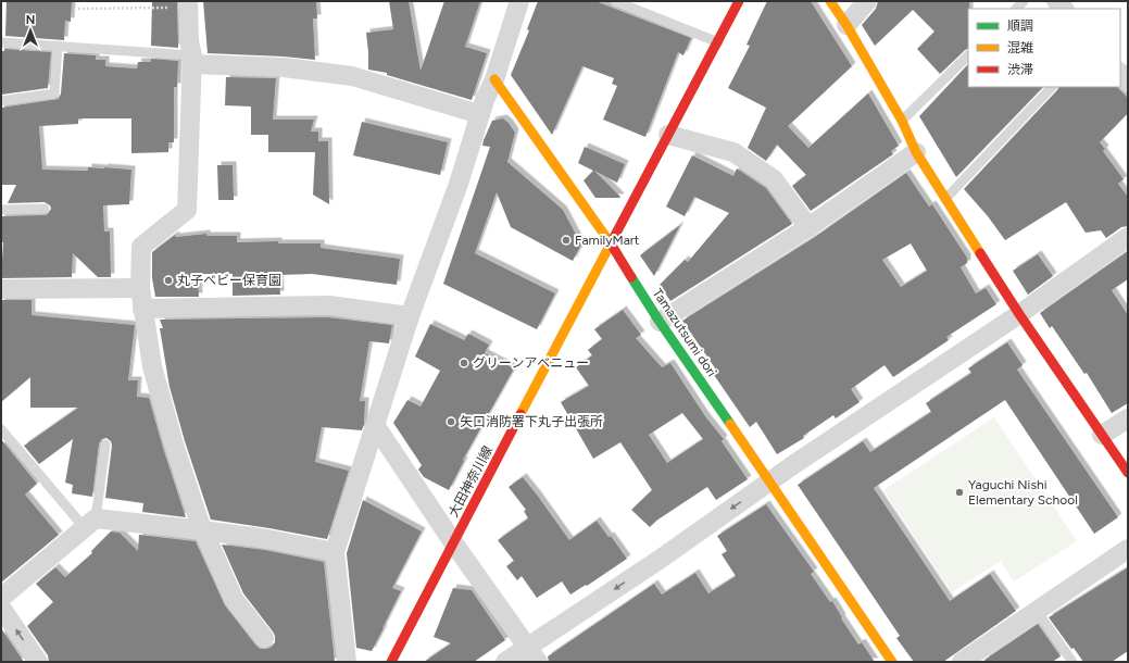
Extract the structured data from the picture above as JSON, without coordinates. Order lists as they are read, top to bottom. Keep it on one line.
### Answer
{"streets":{"main road":["Tamazutsumi dori","大田神奈川線"]},"crossings":[["Tamazutsumi dori","大田神奈川線"]],"places":["FamilyMart","丸子ベビー保育園","グリーンアベニュー","矢口消防署下丸子出張所","Yaguchi Nishi Elementary School"],"legend":["順調","混雑","渋滞"],"north":"top"}
